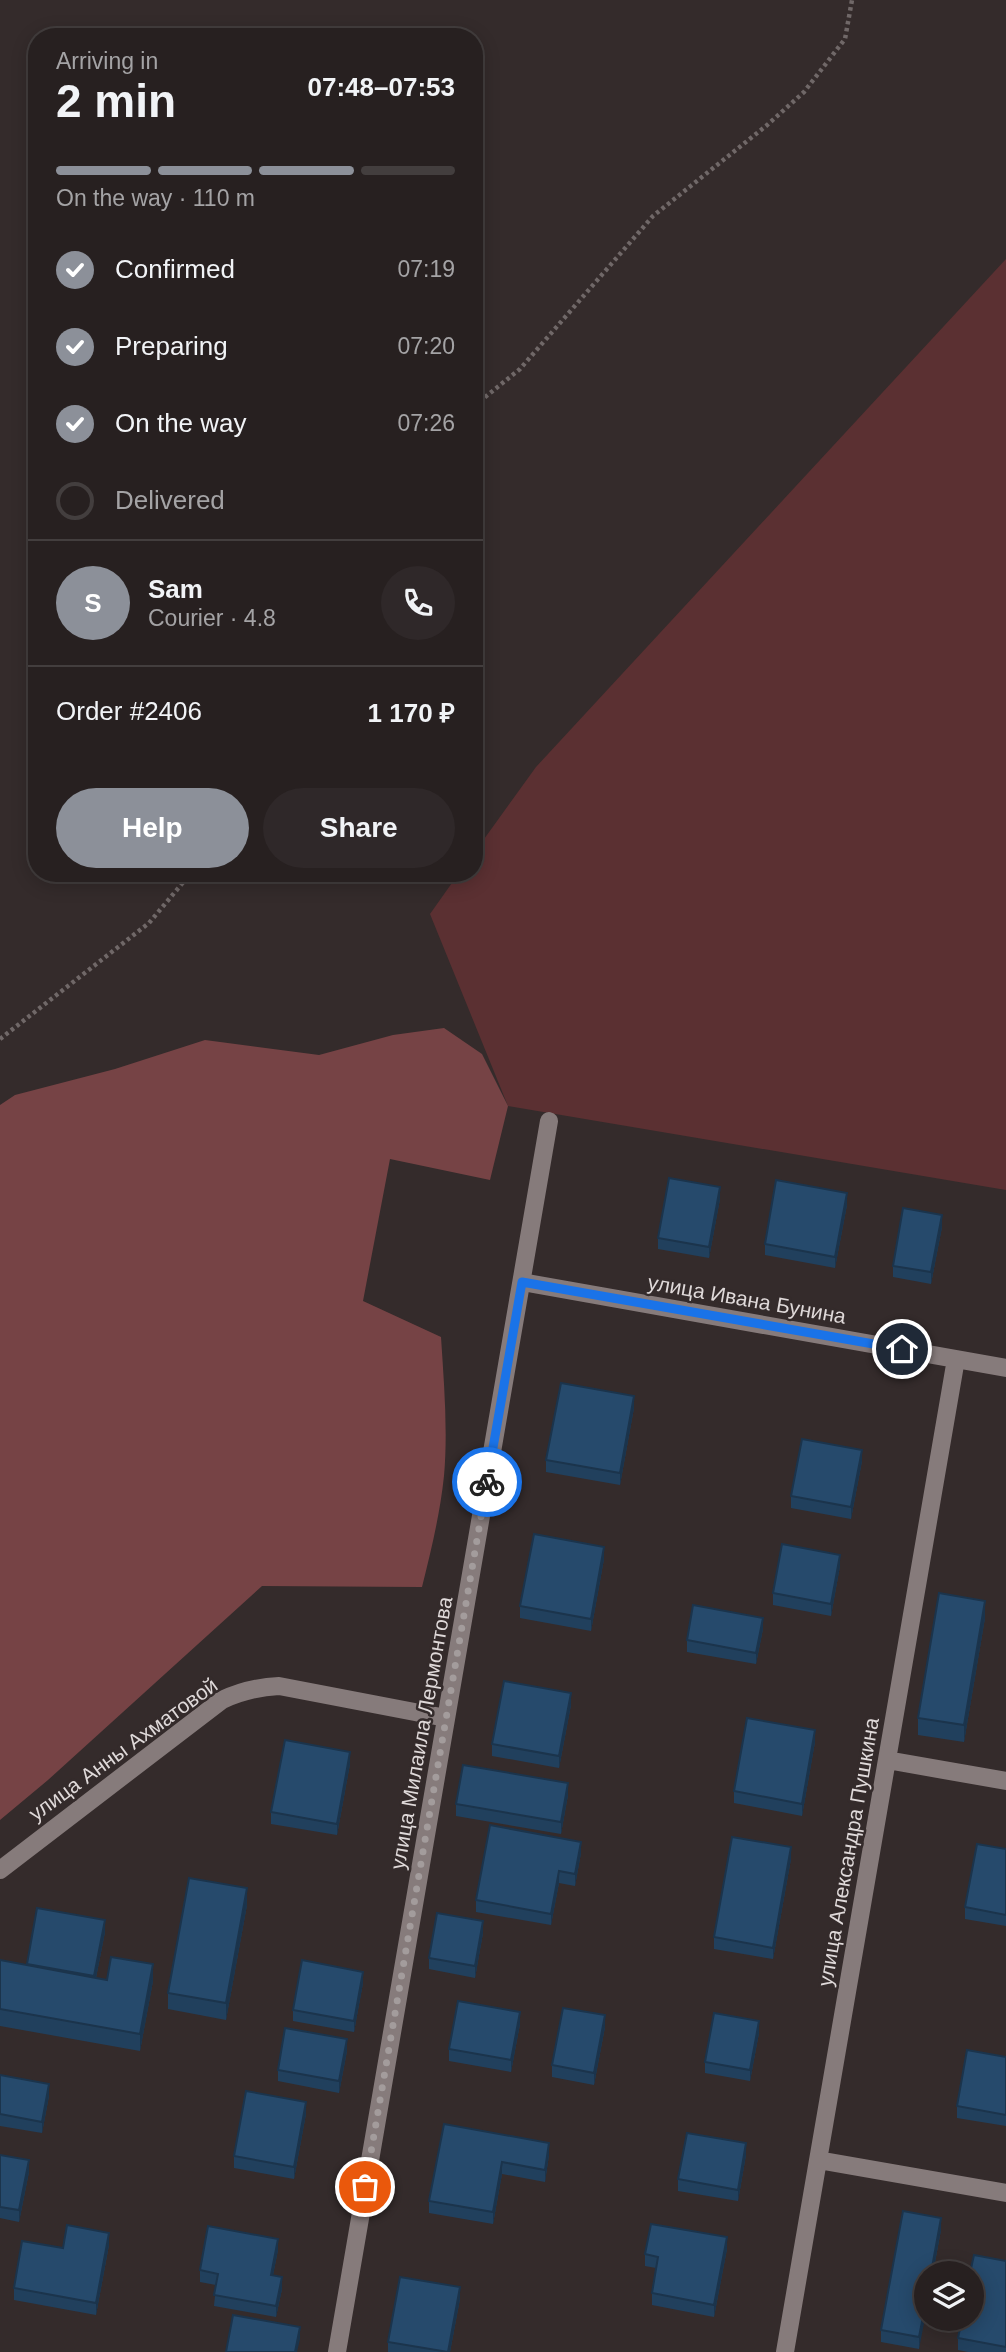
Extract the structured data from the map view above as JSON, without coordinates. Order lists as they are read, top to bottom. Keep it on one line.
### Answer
{"streets":{"street":["улица Ивана Бунина","улица Милаила Лермонтова","улица Анны Ахматовой","улица Александра Пушкина"]},"crossings":[["улица Ивана Бунина","улица Милаила Лермонтова"],["улица Ивана Бунина","улица Александра Пушкина"],["улица Милаила Лермонтова","улица Анны Ахматовой"]],"page":{"heading":["2 min","Arriving in","07:48–07:53"],"panel":["Sam","Courier · 4.8","Order #2406","1 170 ₽"],"bar":"On the way · 110 m","list":[["Confirmed","07:19"],["Preparing","07:20"],["On the way","07:26"],"Delivered"],"round":"S","buttons":["Help","Share"]}}
